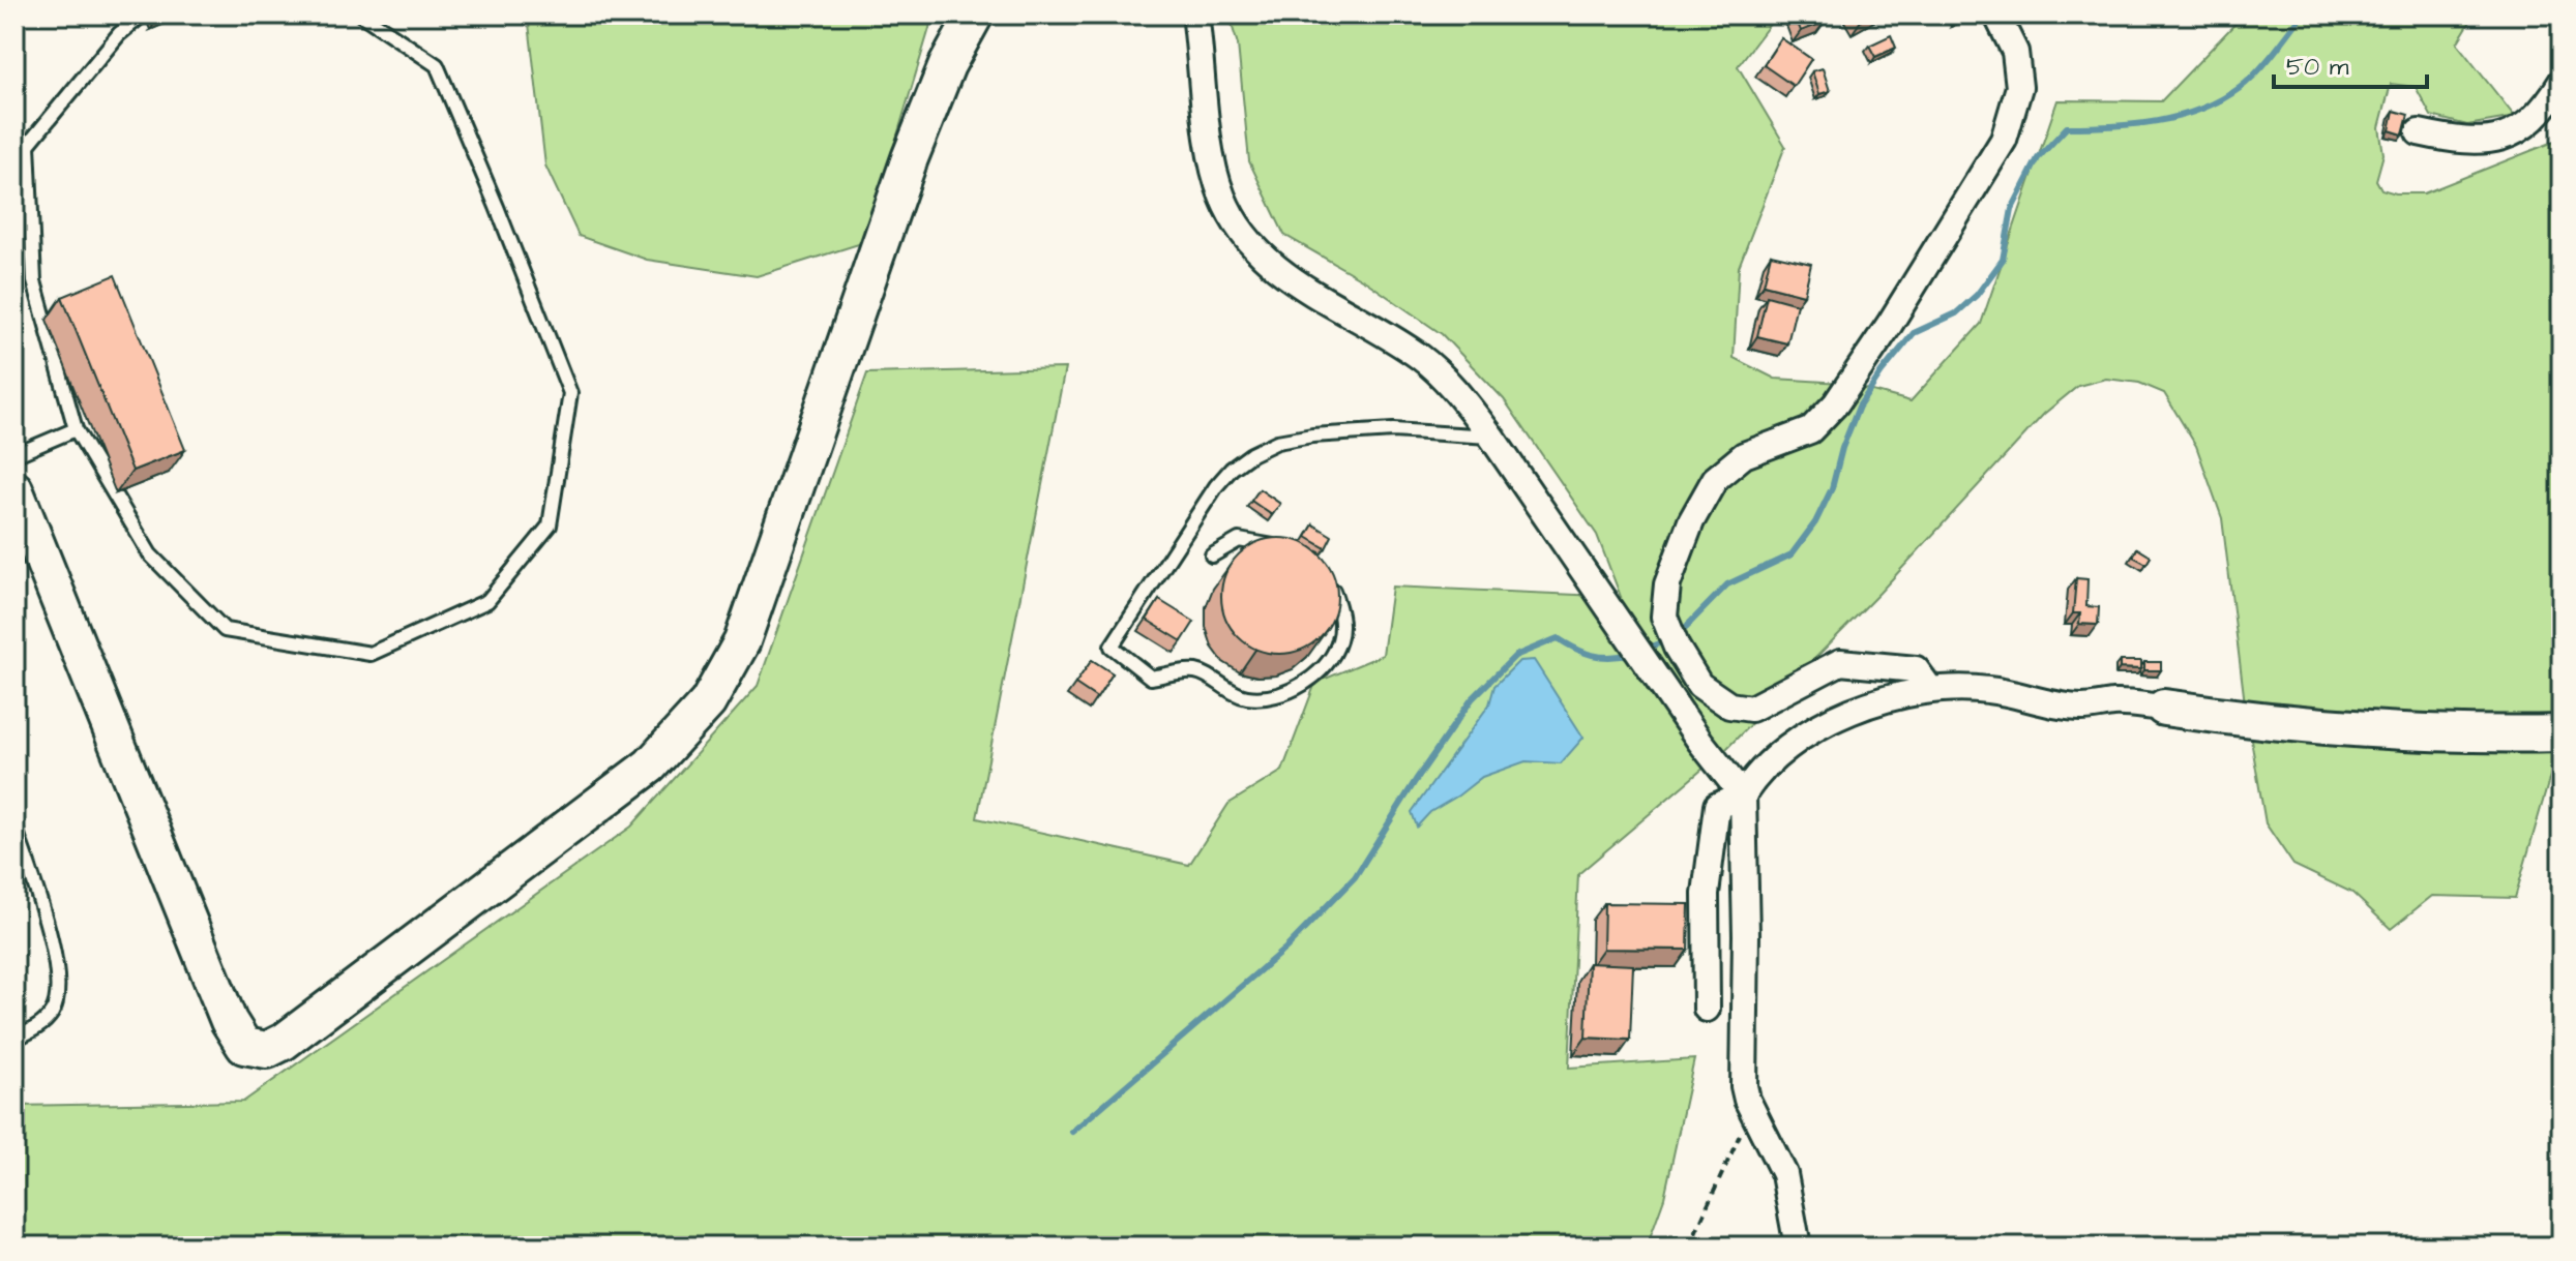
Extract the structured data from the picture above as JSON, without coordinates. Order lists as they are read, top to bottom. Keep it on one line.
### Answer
{"scale_bar":"50 m"}
